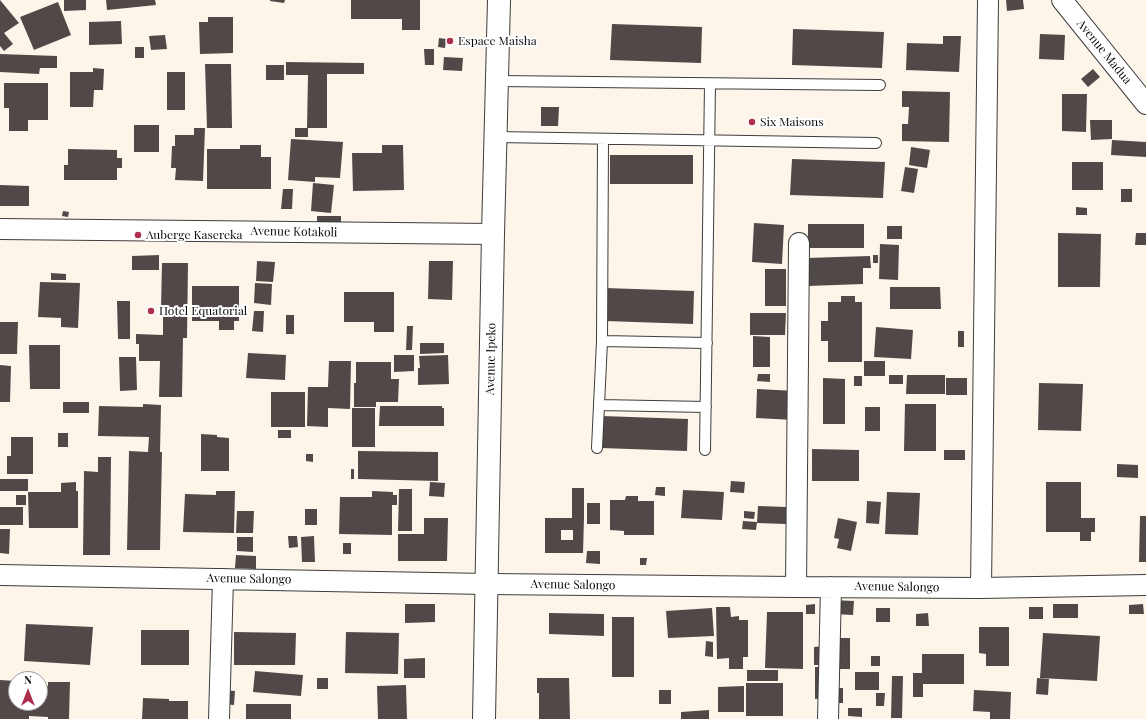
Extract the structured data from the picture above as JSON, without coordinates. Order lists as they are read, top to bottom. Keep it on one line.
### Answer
{"streets":{"street":["Avenue Madua","Avenue Kotakoli","Avenue Ipeko","Avenue Salongo"]},"crossings":[["Avenue Kotakoli","Avenue Ipeko"],["Avenue Ipeko","Avenue Salongo"]],"places":["Espace Maisha","Six Maisons","Auberge Kasereka","Hotel Equatorial"],"north":"top"}
